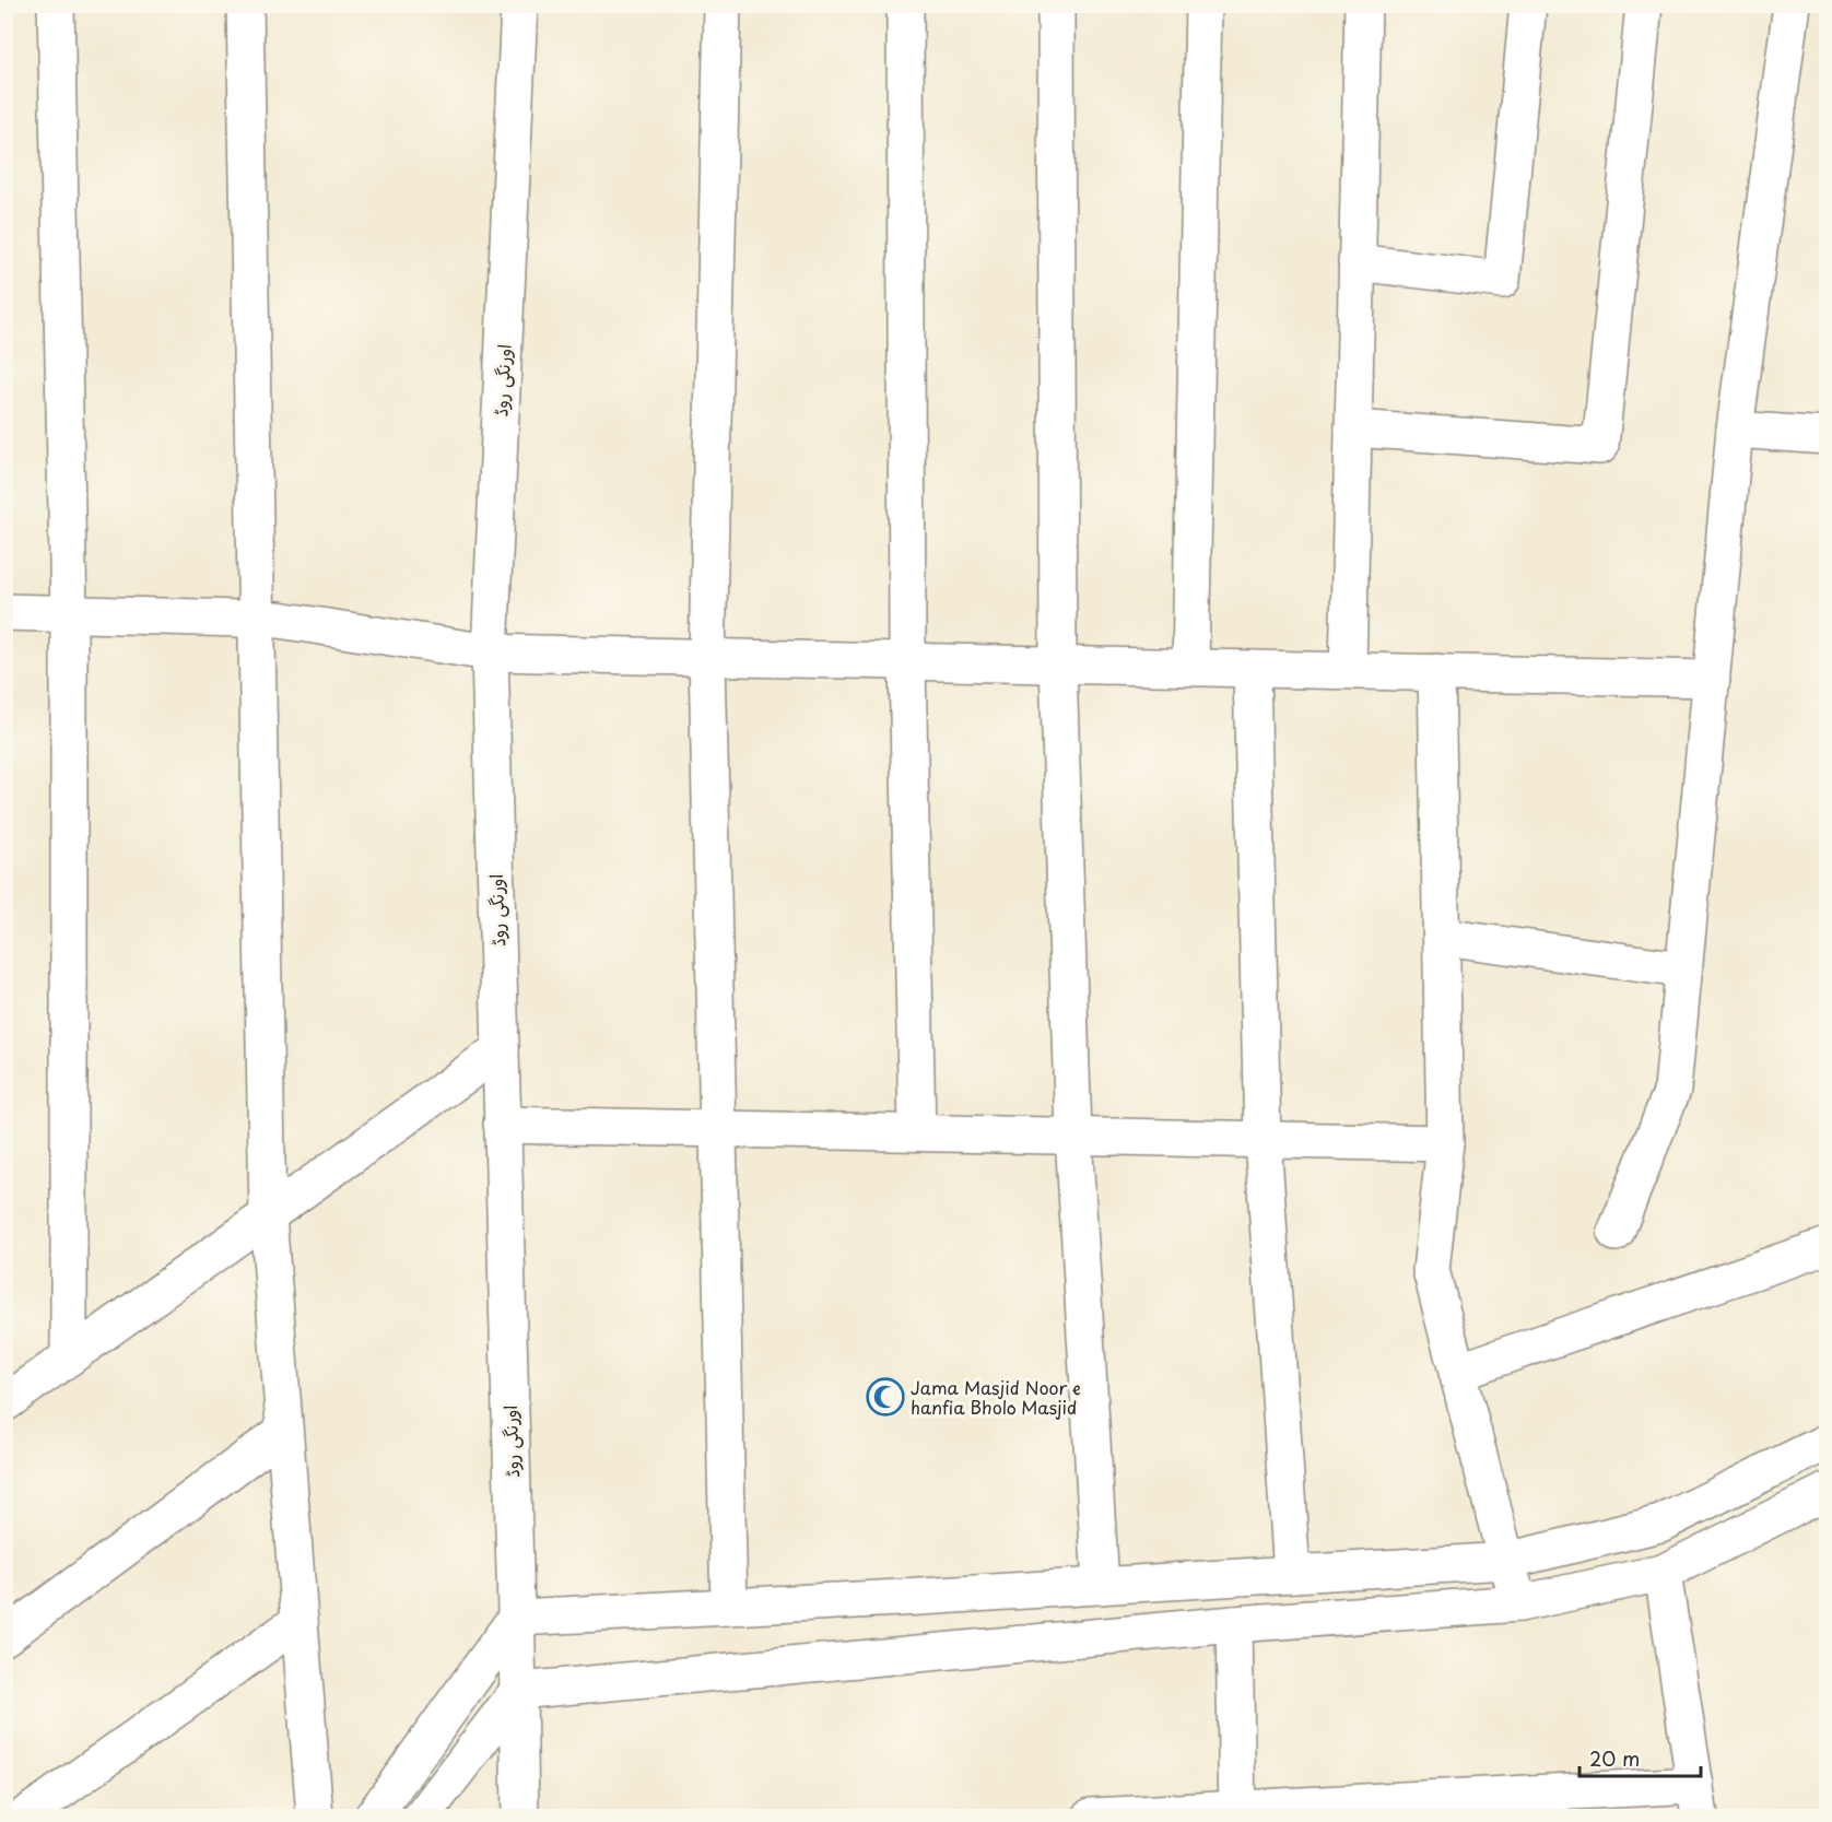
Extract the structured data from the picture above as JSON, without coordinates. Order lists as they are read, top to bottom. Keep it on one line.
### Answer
{"streets":{"street":["اورنگی روڈ"]},"places":{"mosque":["Jama Masjid Noor e hanfia Bholo Masjid"]},"scale_bar":"20 m"}
